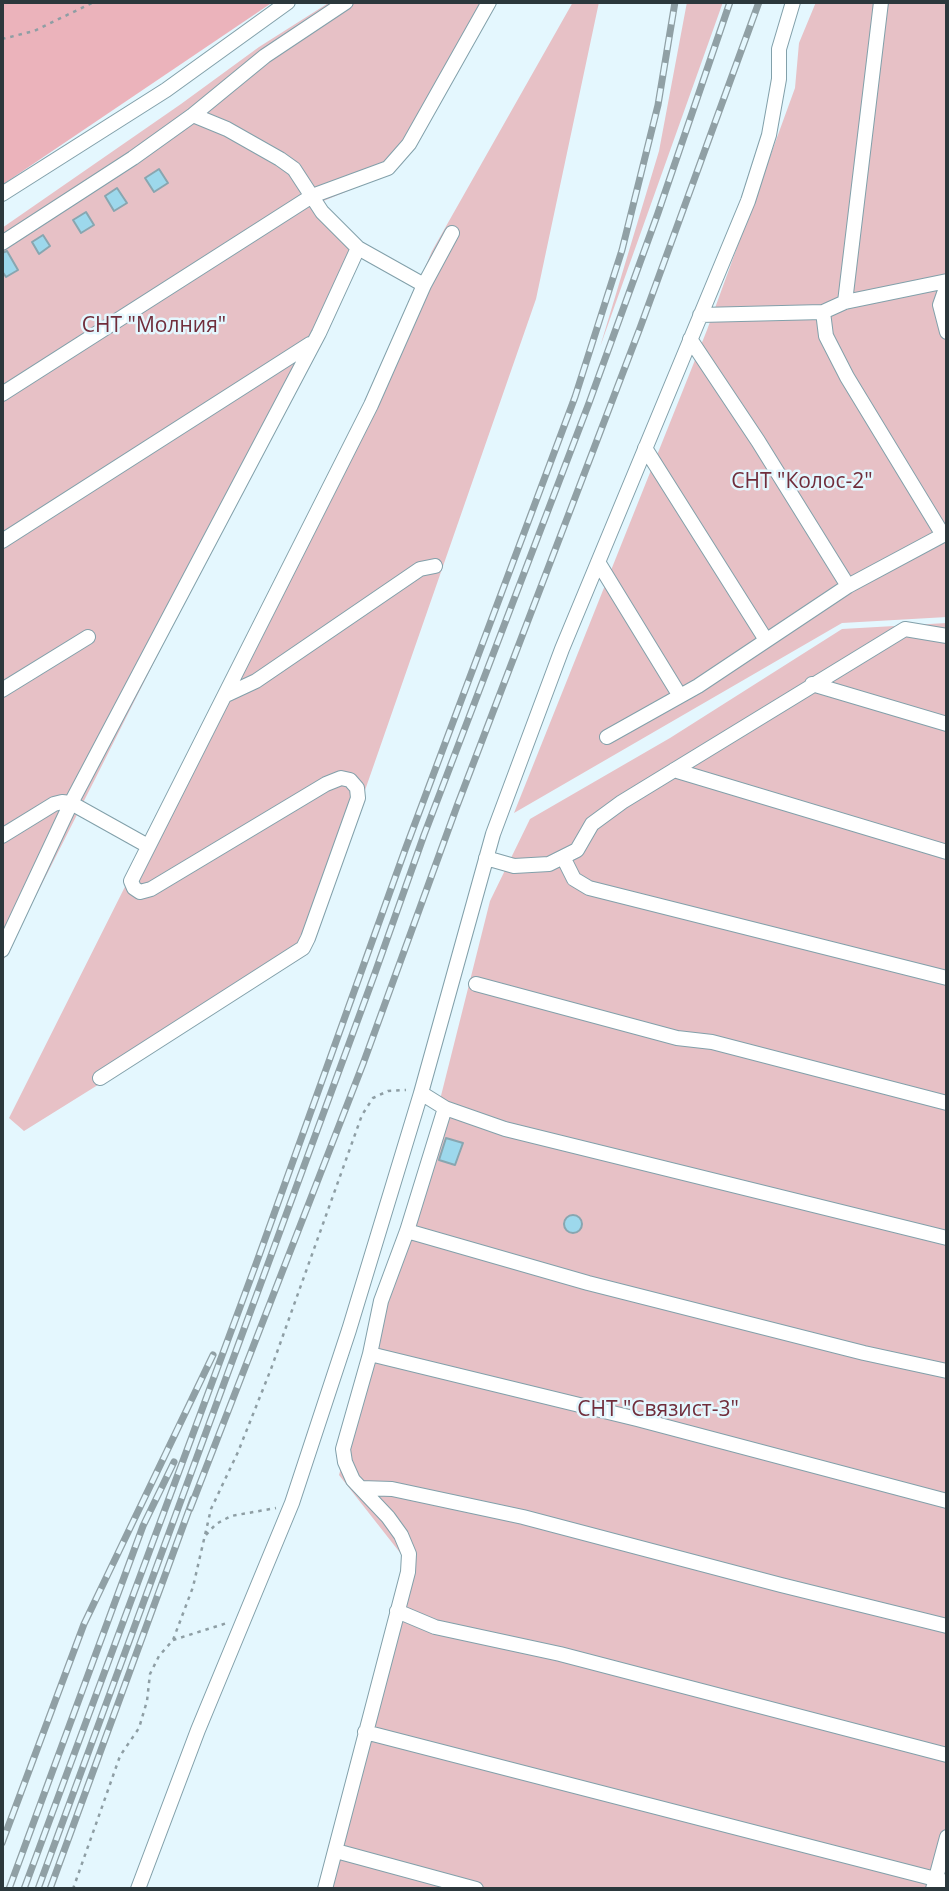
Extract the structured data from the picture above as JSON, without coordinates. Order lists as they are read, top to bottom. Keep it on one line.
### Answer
{"parks":["СНТ \"Молния\"","СНТ \"Колос-2\"","СНТ \"Связист-3\""]}
